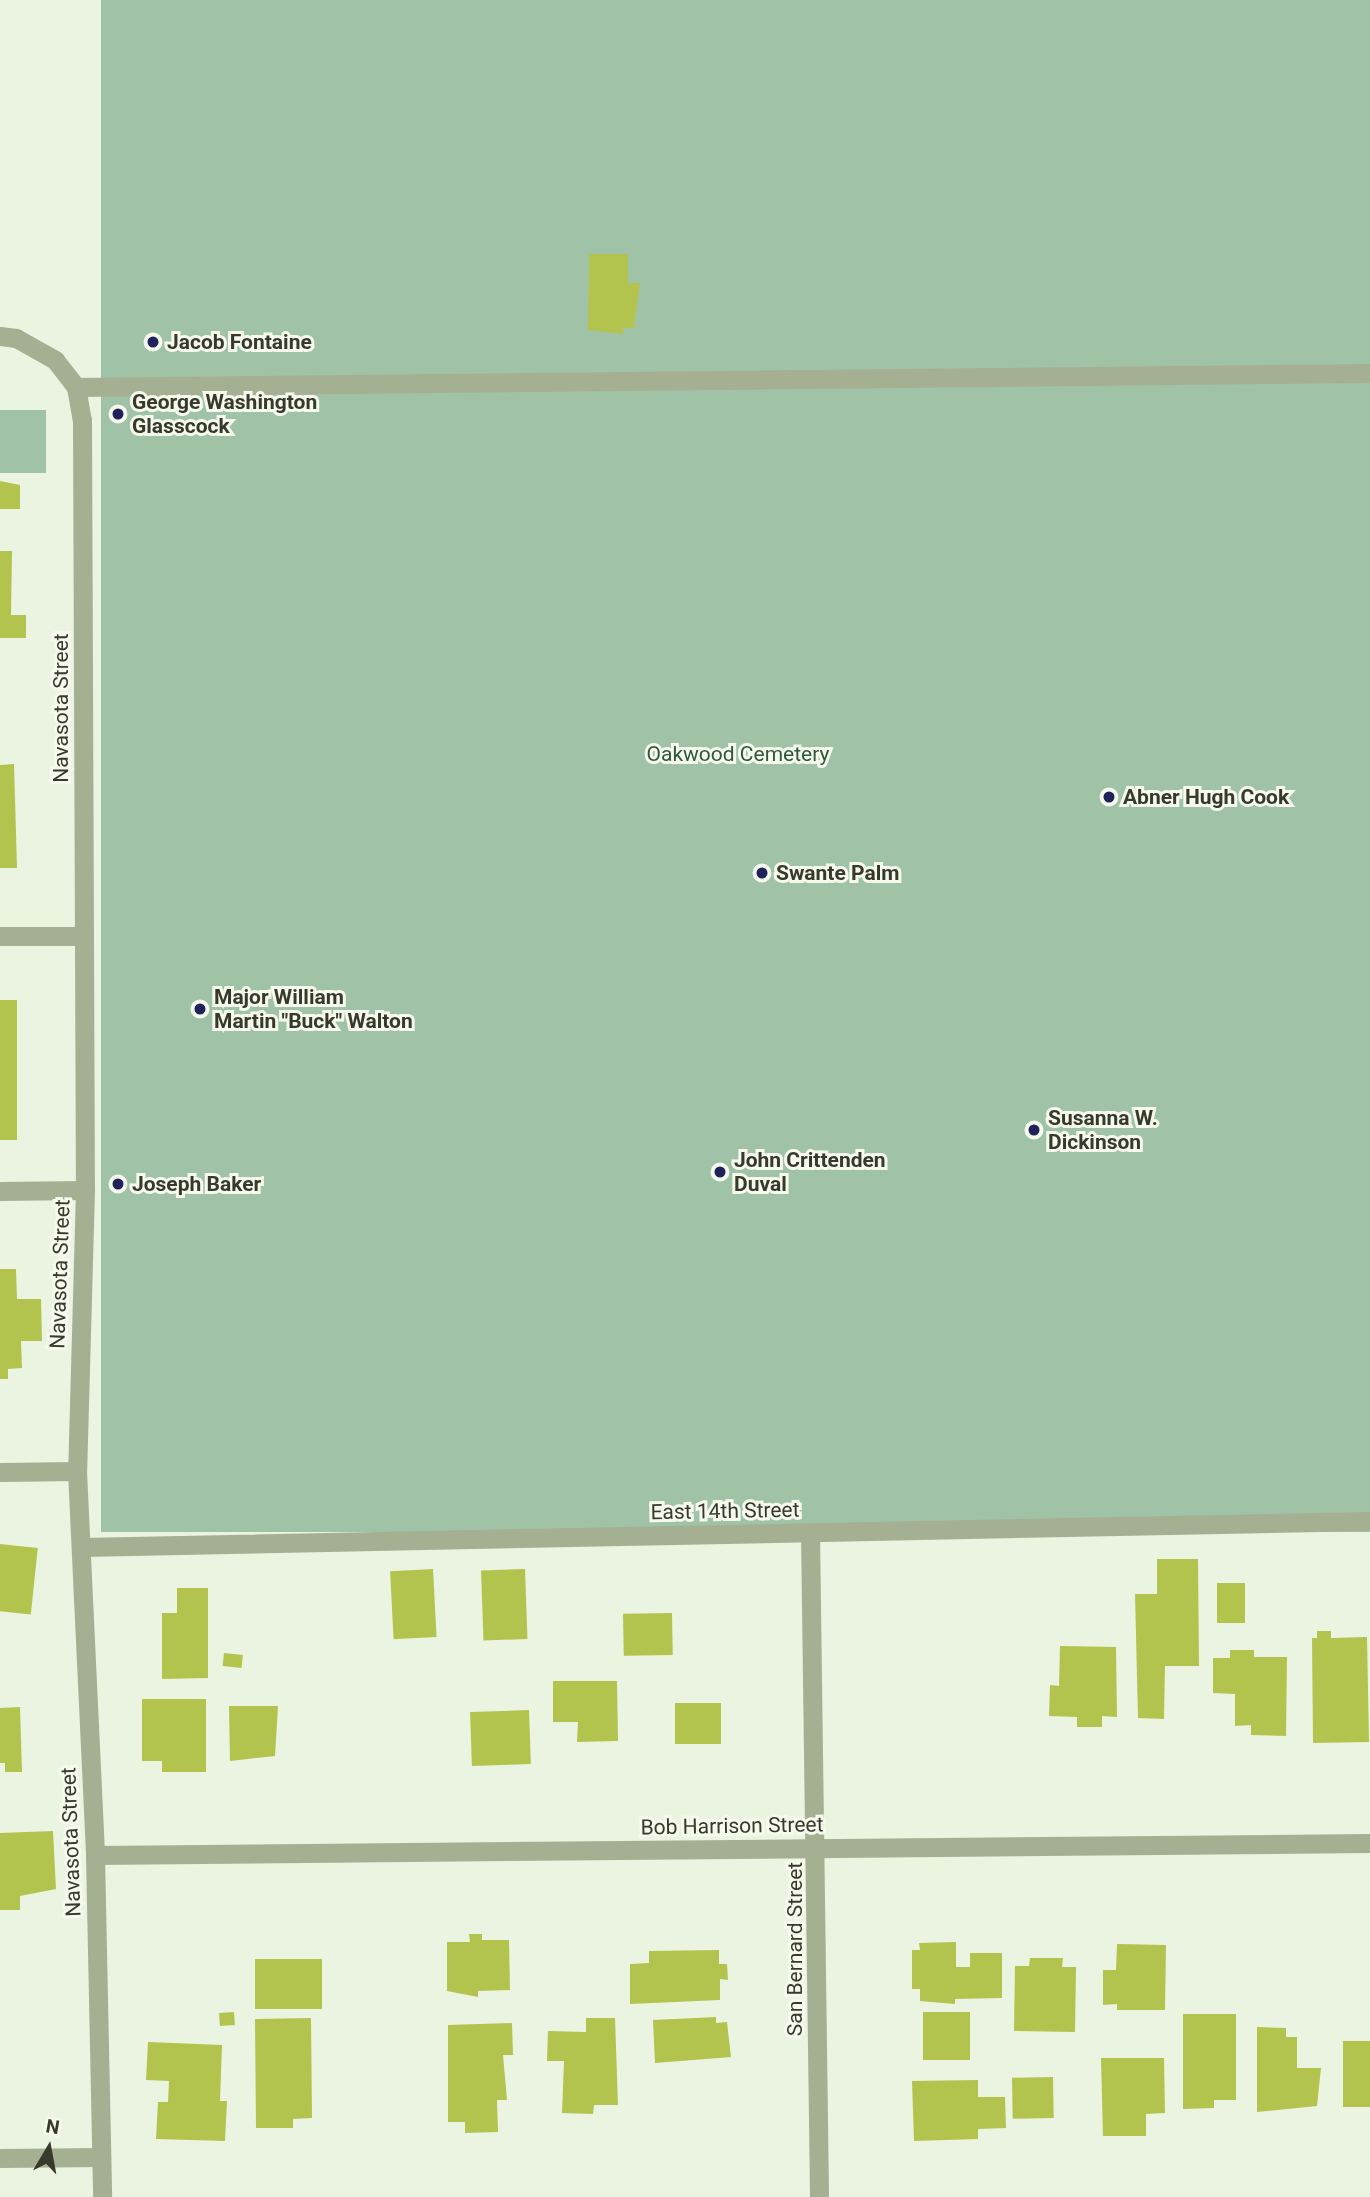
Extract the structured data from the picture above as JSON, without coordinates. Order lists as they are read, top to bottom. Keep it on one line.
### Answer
{"streets":{"street":["Navasota Street","East 14th Street","Bob Harrison Street","San Bernard Street"]},"crossings":[["Navasota Street","East 14th Street"],["Navasota Street","Bob Harrison Street"],["East 14th Street","San Bernard Street"],["Bob Harrison Street","San Bernard Street"]],"parks":["Oakwood Cemetery"],"places":["Jacob Fontaine","George Washington Glasscock","Abner Hugh Cook","Swante Palm","Major William Martin \"Buck\" Walton","Susanna W. Dickinson","John Crittenden Duval","Joseph Baker"],"north":"top"}
